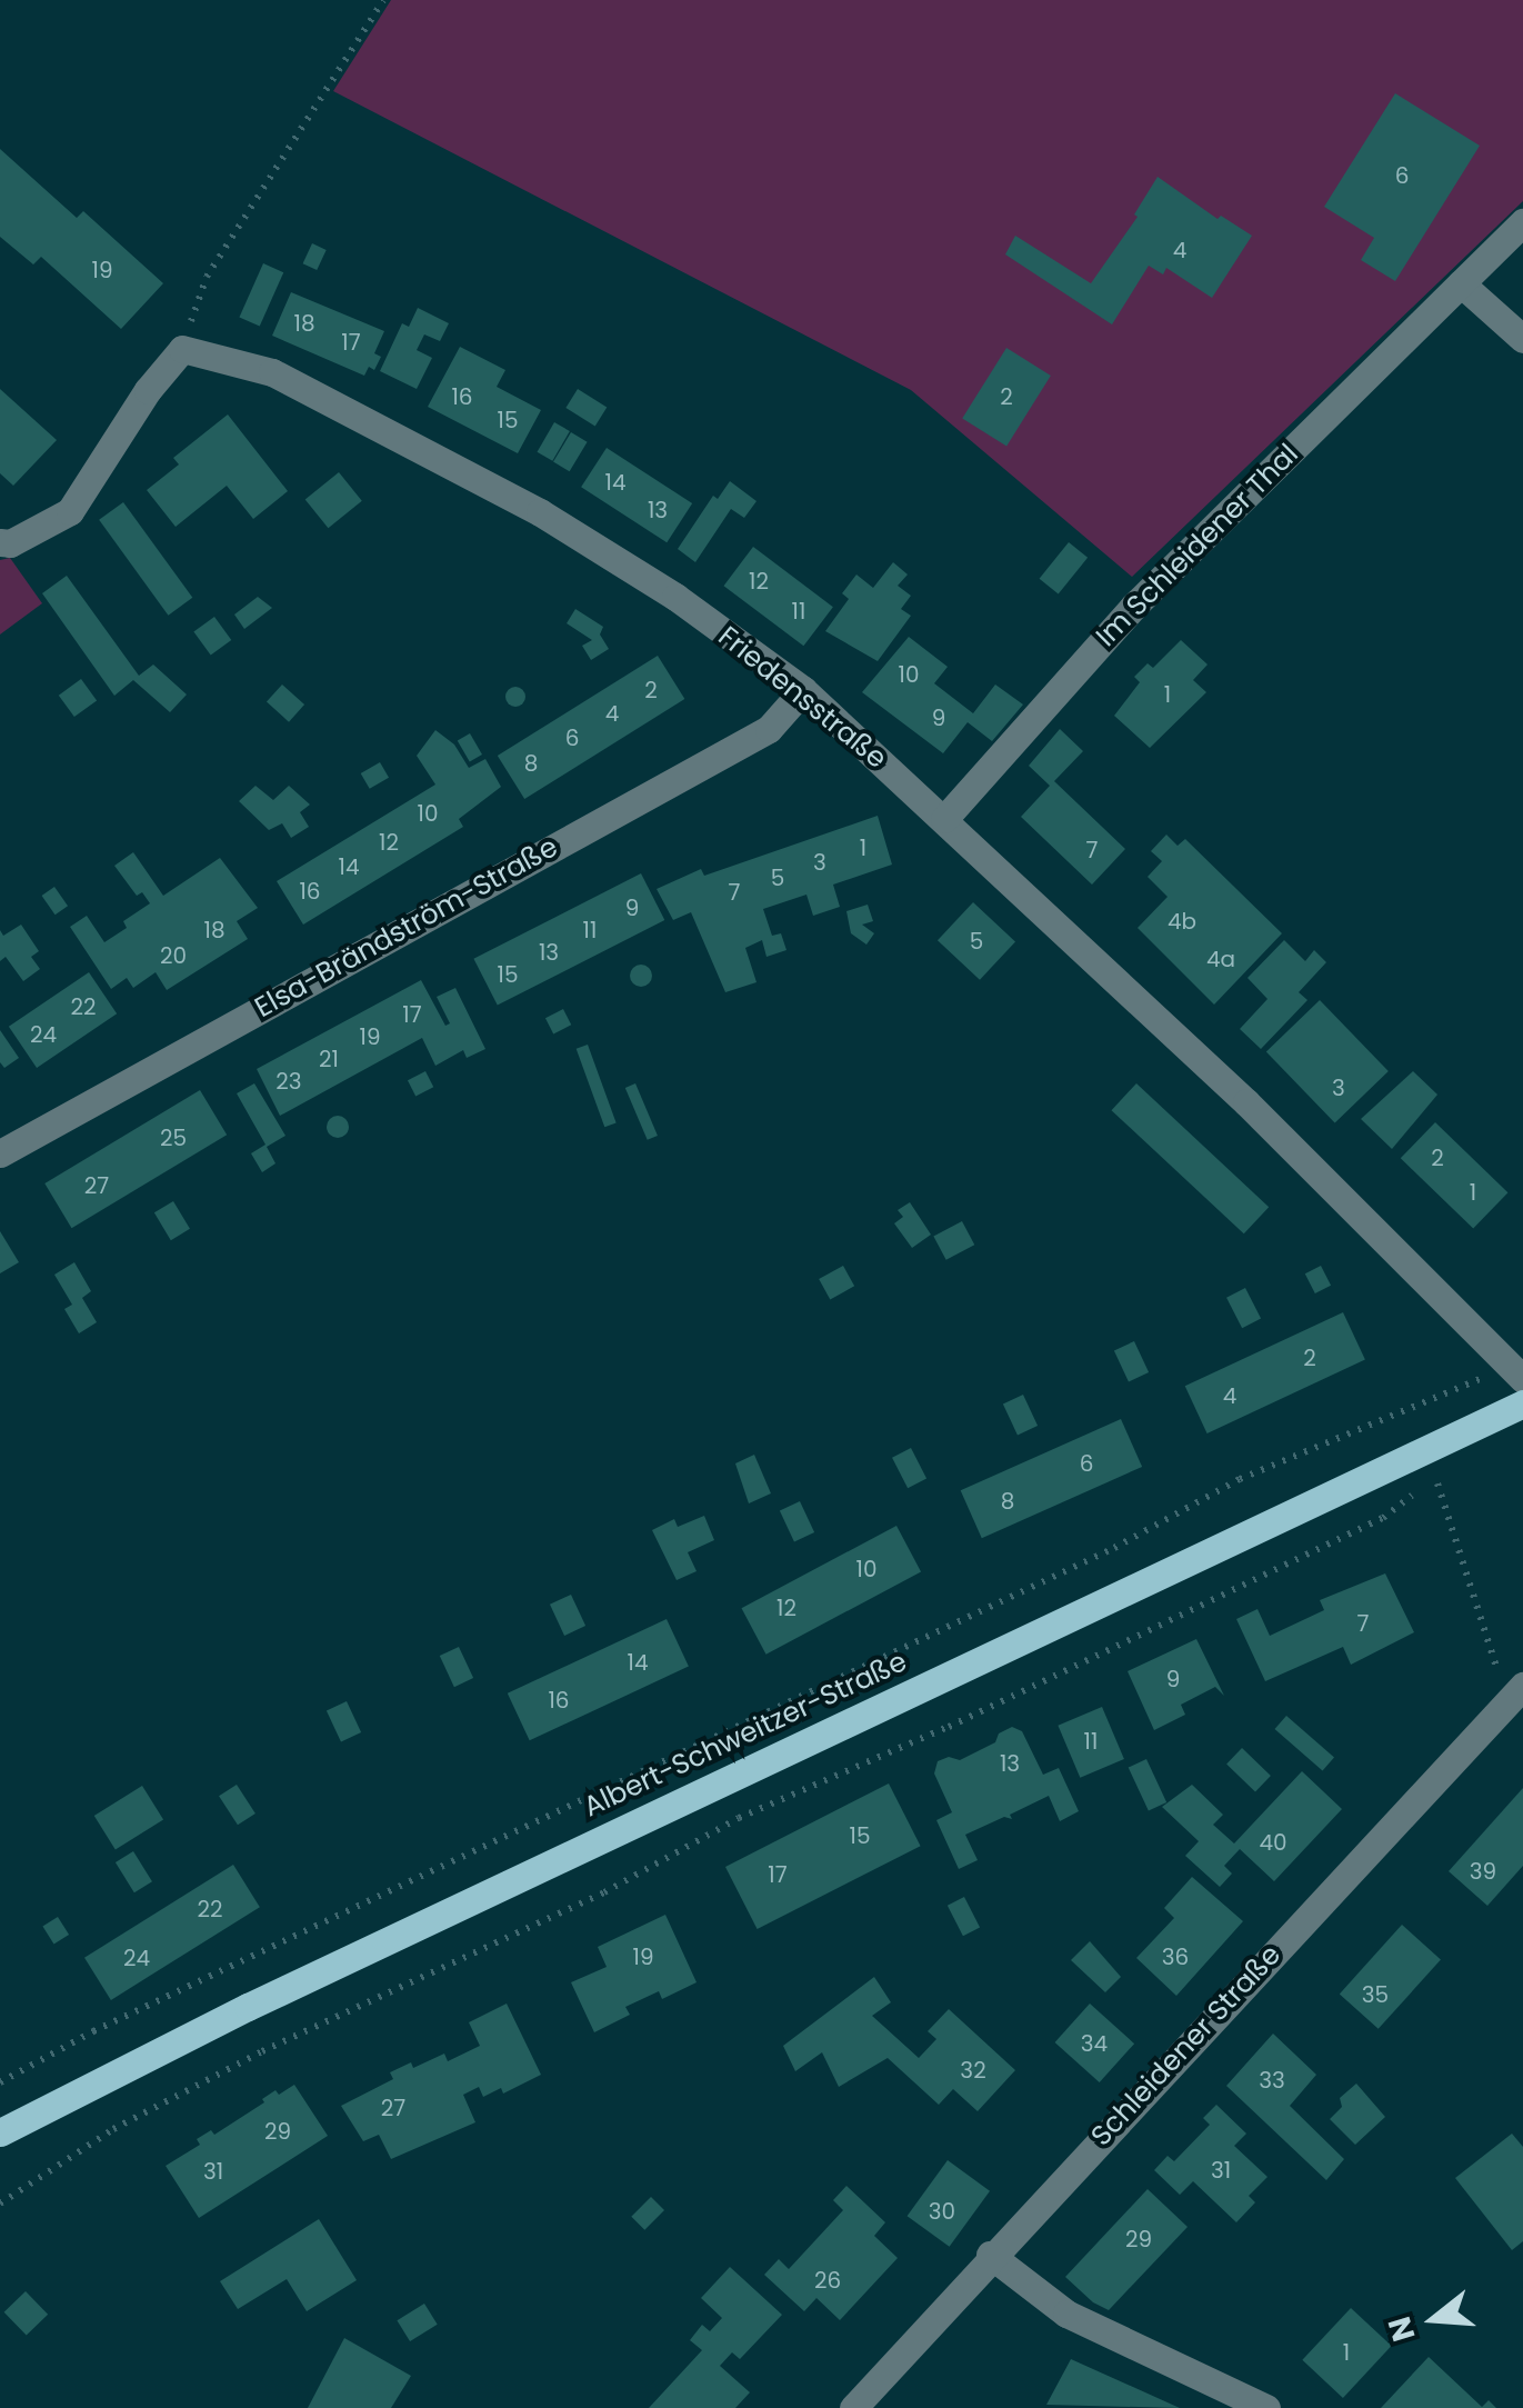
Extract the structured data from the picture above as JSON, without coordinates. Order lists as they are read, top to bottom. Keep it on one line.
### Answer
{"streets":{"main road":["Albert-Schweitzer-Straße"],"street":["Im Schleidener Thal","Friedensstraße","Elsa-Brändström-Straße","Schleidener Straße"]},"crossings":[["Im Schleidener Thal","Friedensstraße"],["Friedensstraße","Elsa-Brändström-Straße"]],"house_numbers":["6","4","19","18","17","16","2","15","14","13","12","11","10","2","1","4","9","6","8","10","12","1","7","3","14","5","16","7","9","4b","18","11","5","13","20","4a","15","22","17","24","19","21","23","3","25","2","27","1","2","4","6","8","10","12","7","14","9","16","11","13","15","40","39","17","22","19","36","24","35","34","32","33","27","29","31","31","30","29","26","1"],"north":"left"}
